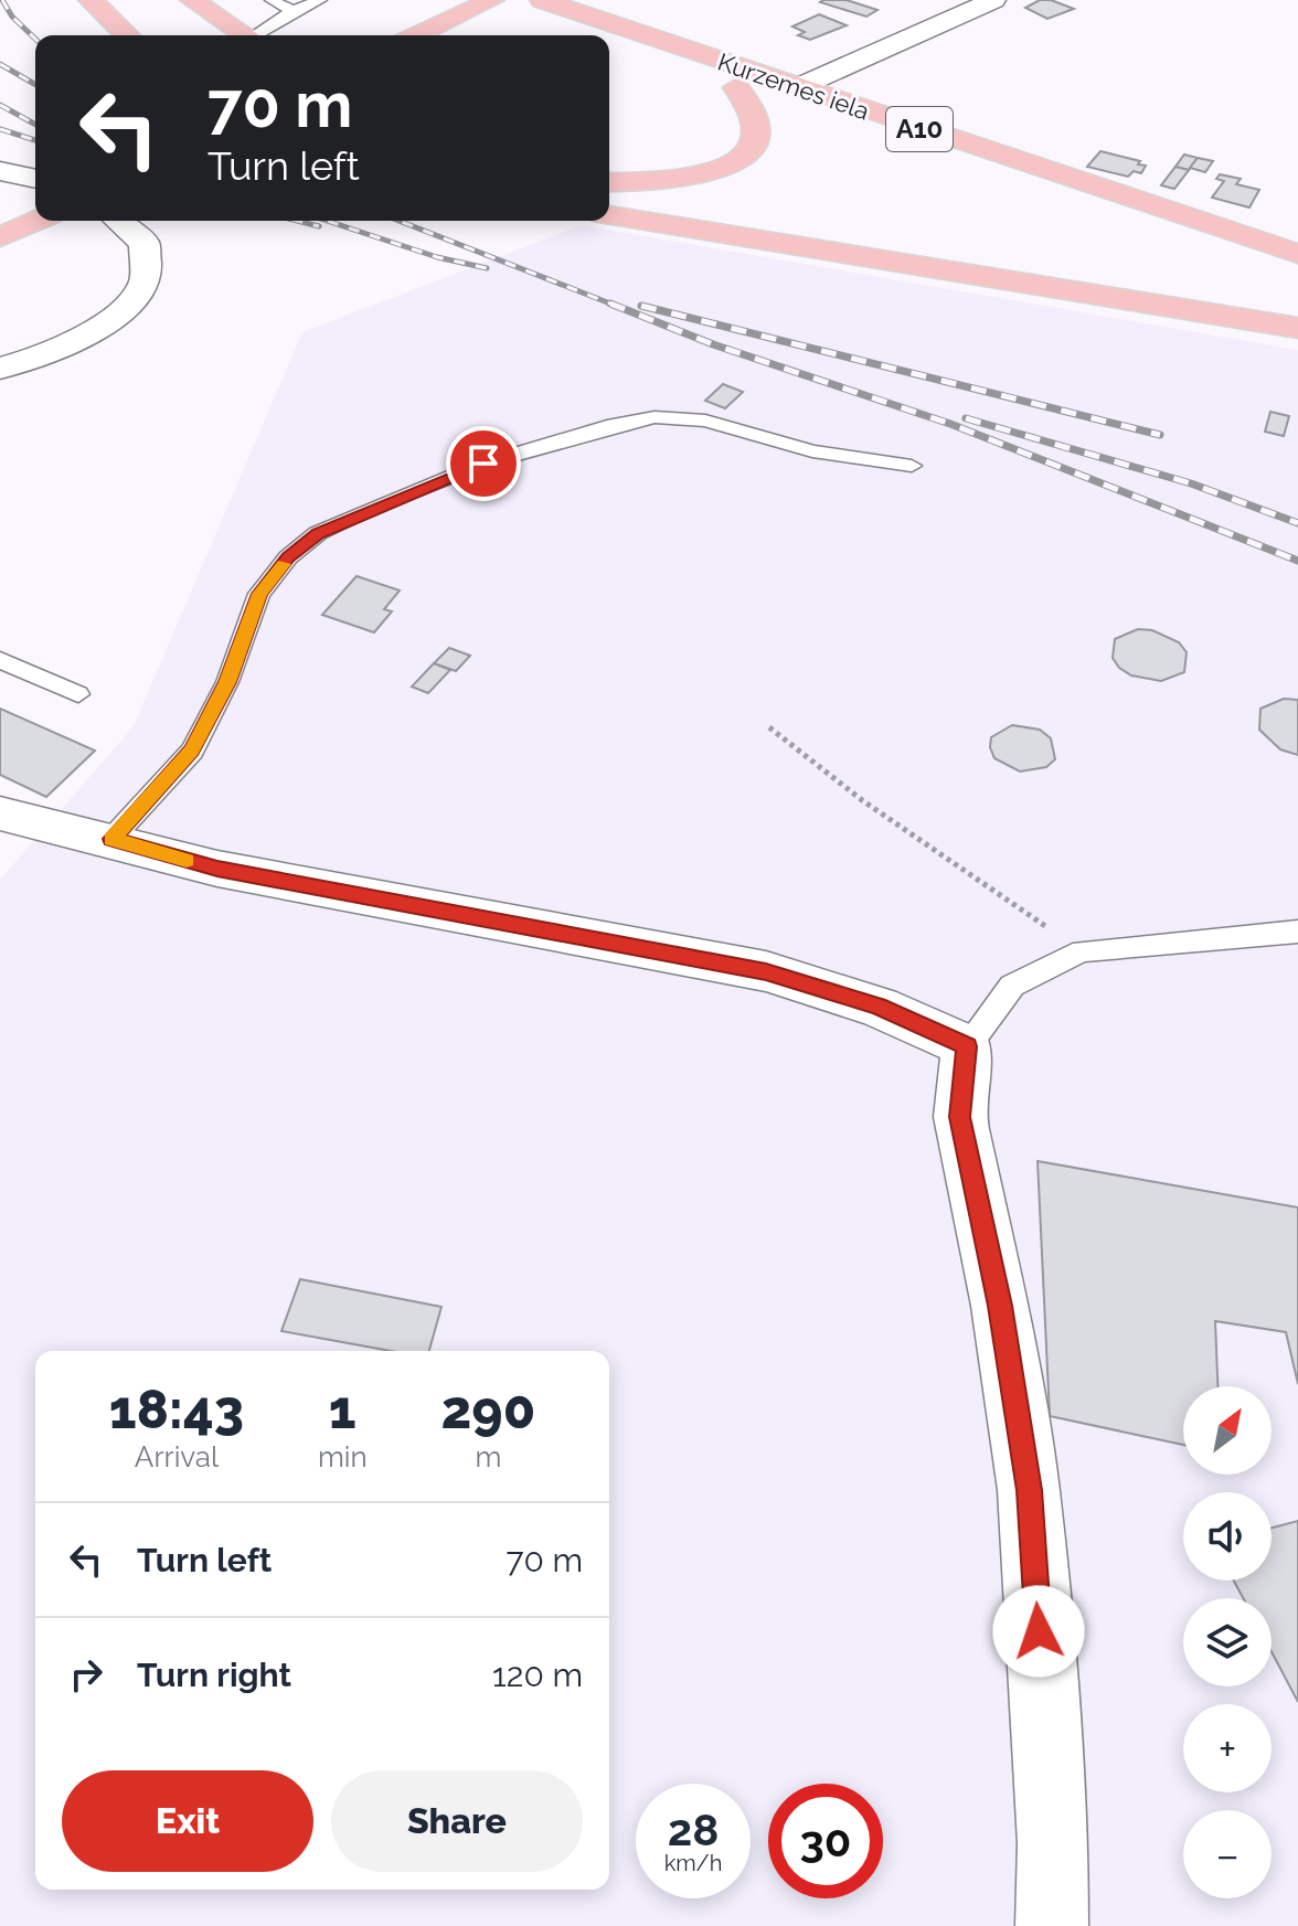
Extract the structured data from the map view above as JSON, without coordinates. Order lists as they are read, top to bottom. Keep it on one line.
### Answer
{"streets":{"highway":["Kurzemes iela","A10"]},"north":"top right","page":{"turn":["70 m","Turn left"],"eta":["18:43","Arrival","1","min","290","m"],"map_buttons":["+","−"],"list":[{"name":"Turn left","value":"70 m"},{"name":"Turn right","value":"120 m"}],"buttons":["Exit","Share"],"speed":"28 km/h","limit":"30"}}
